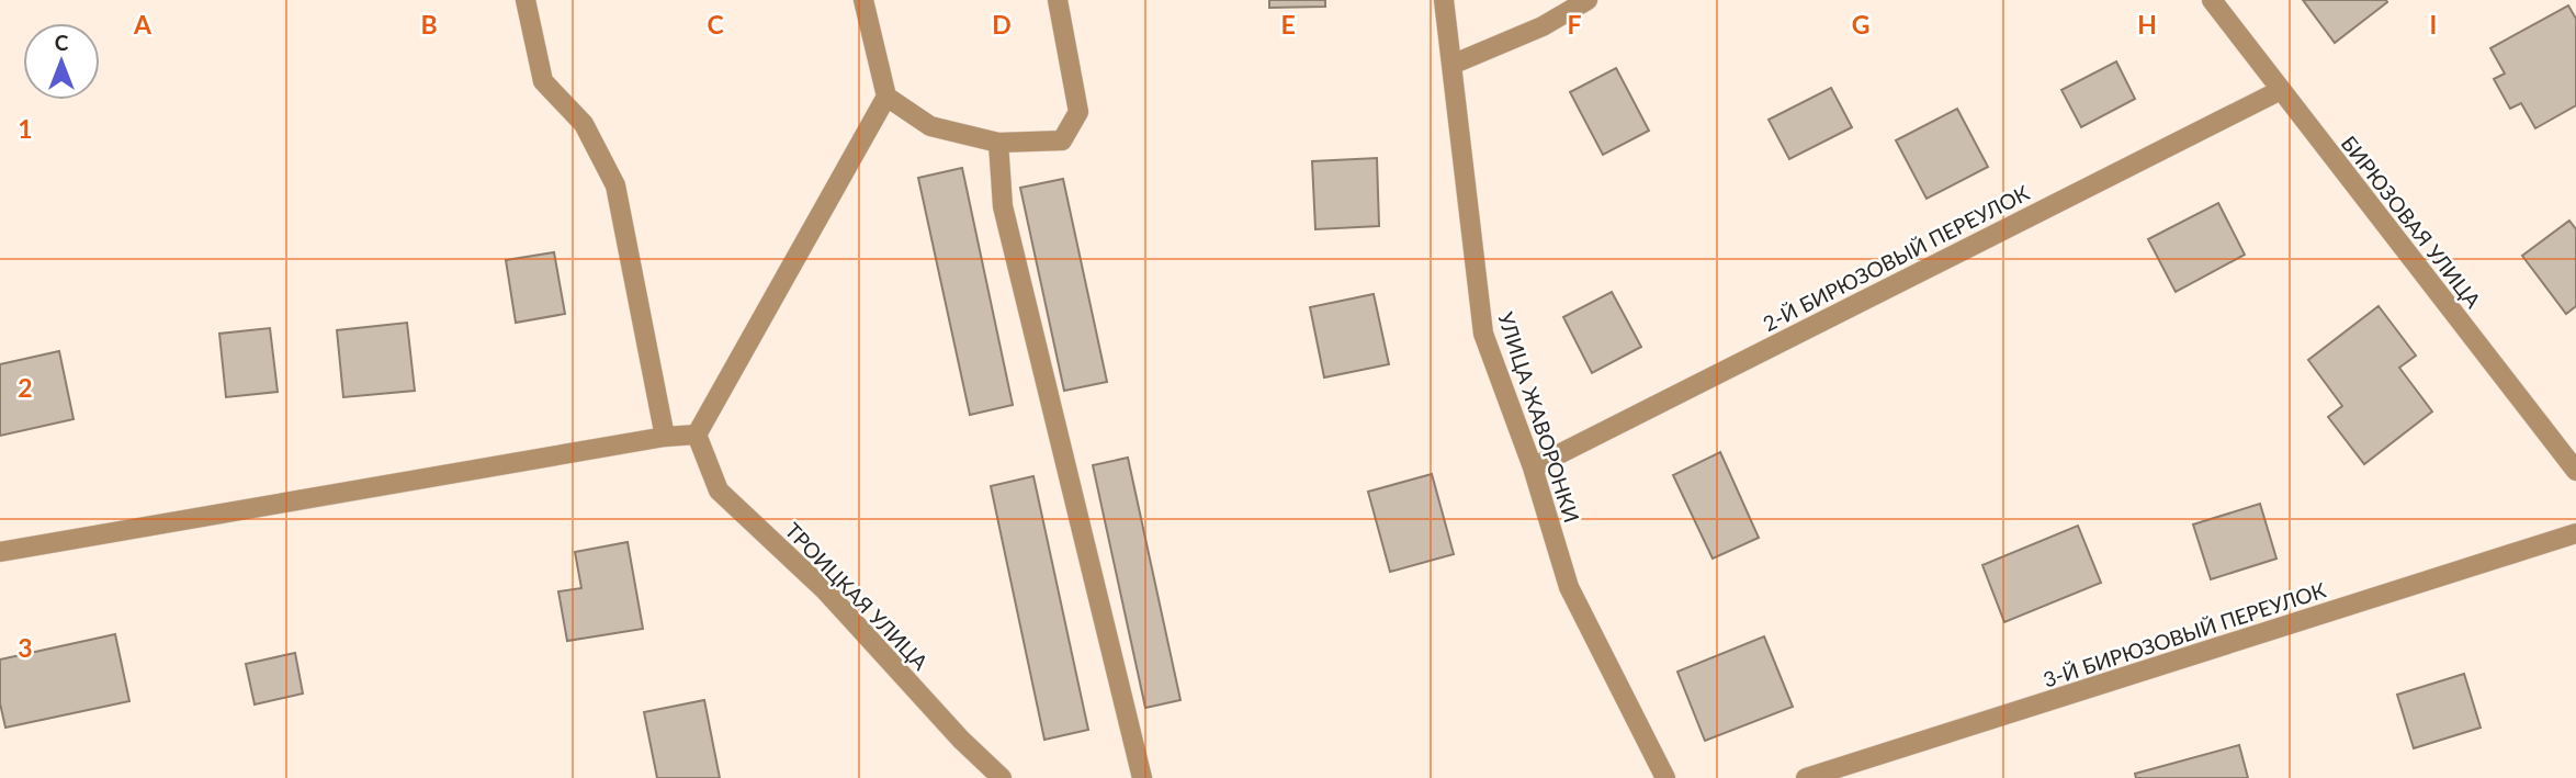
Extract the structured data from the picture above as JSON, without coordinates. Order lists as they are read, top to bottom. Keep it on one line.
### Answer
{"streets":{"street":["БИРЮЗОВАЯ УЛИЦА","2-Й БИРЮЗОВЫЙ ПЕРЕУЛОК","УЛИЦА ЖАВОРОНКИ","ТРОИЦКАЯ УЛИЦА","3-Й БИРЮЗОВЫЙ ПЕРЕУЛОК"]},"crossings":[["БИРЮЗОВАЯ УЛИЦА","2-Й БИРЮЗОВЫЙ ПЕРЕУЛОК"],["2-Й БИРЮЗОВЫЙ ПЕРЕУЛОК","УЛИЦА ЖАВОРОНКИ"]],"north":"top","grid":{"columns":["A","B","C","D","E","F","G","H","I"],"rows":["1","2","3"]}}
